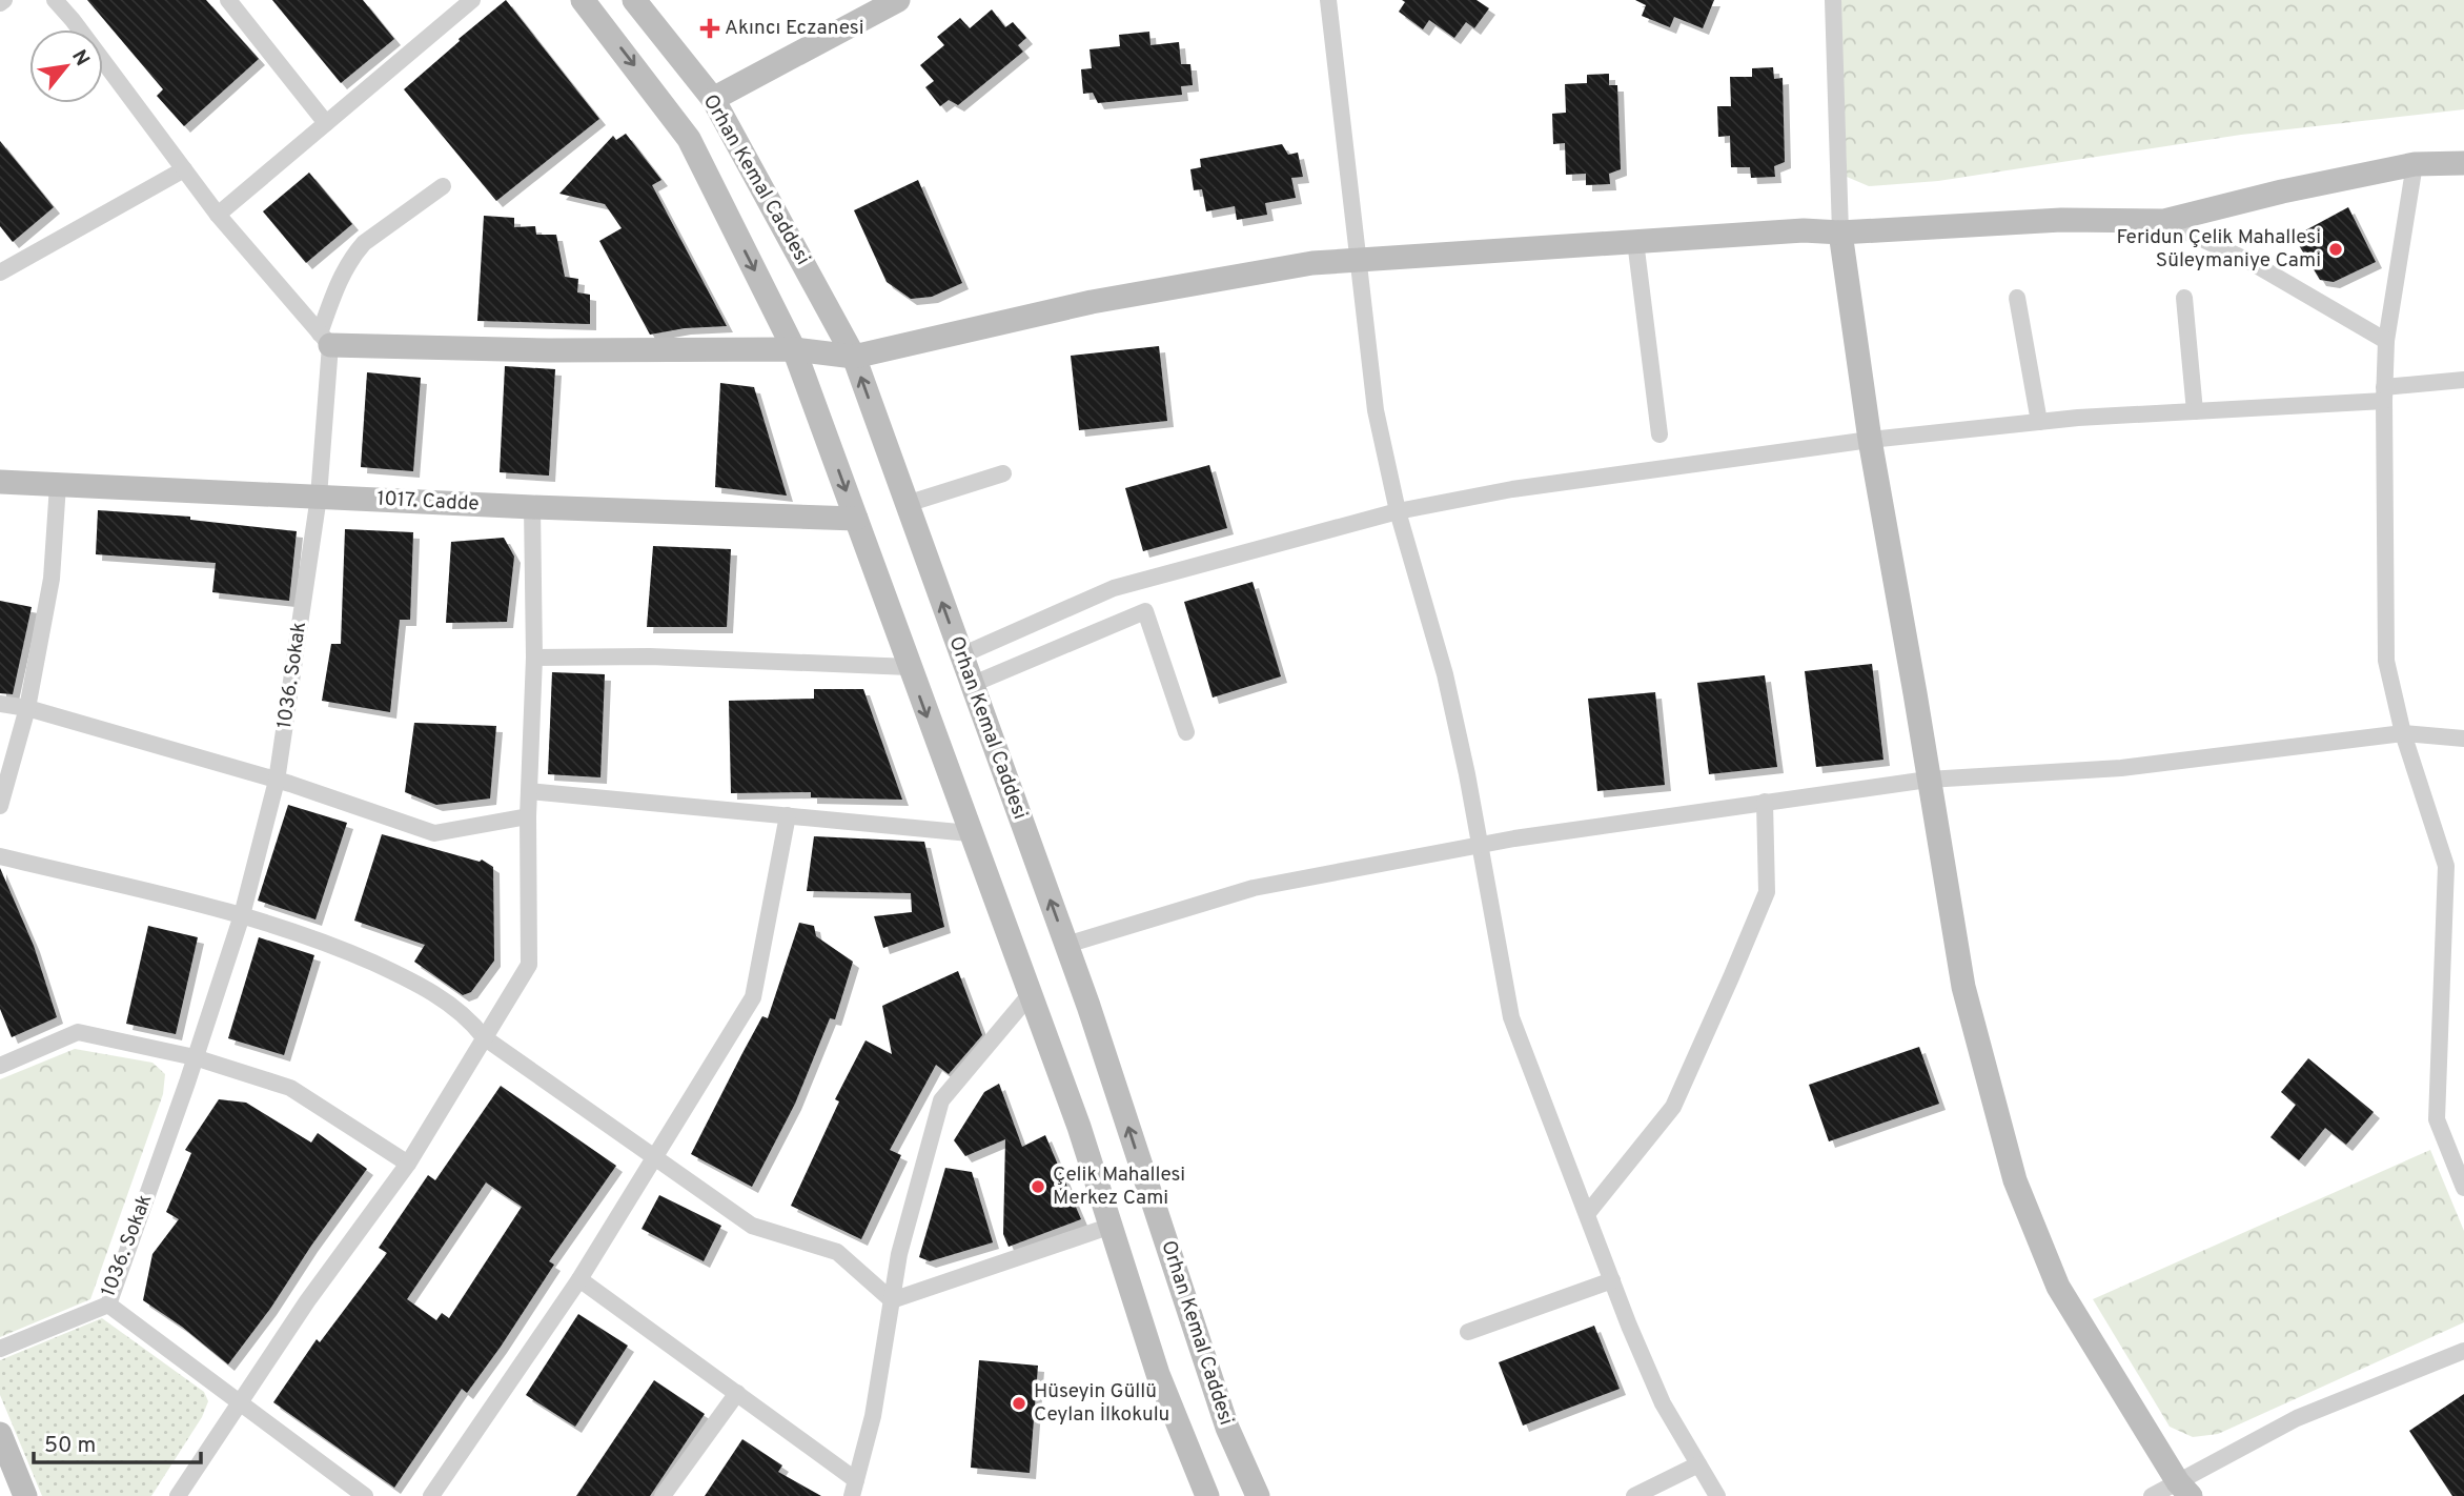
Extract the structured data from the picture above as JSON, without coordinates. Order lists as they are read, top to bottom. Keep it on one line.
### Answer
{"streets":{"street":["Orhan Kemal Caddesi","1017. Cadde","1036. Sokak"]},"crossings":[["Orhan Kemal Caddesi","1017. Cadde"],["1017. Cadde","1036. Sokak"]],"places":{"health":["Akıncı Eczanesi"],"other":["Feridun Çelik Mahallesi Süleymaniye Cami","Çelik Mahallesi Merkez Cami","Hüseyin Güllü Ceylan İlkokulu"]},"scale_bar":"50 m","north":"top right"}
